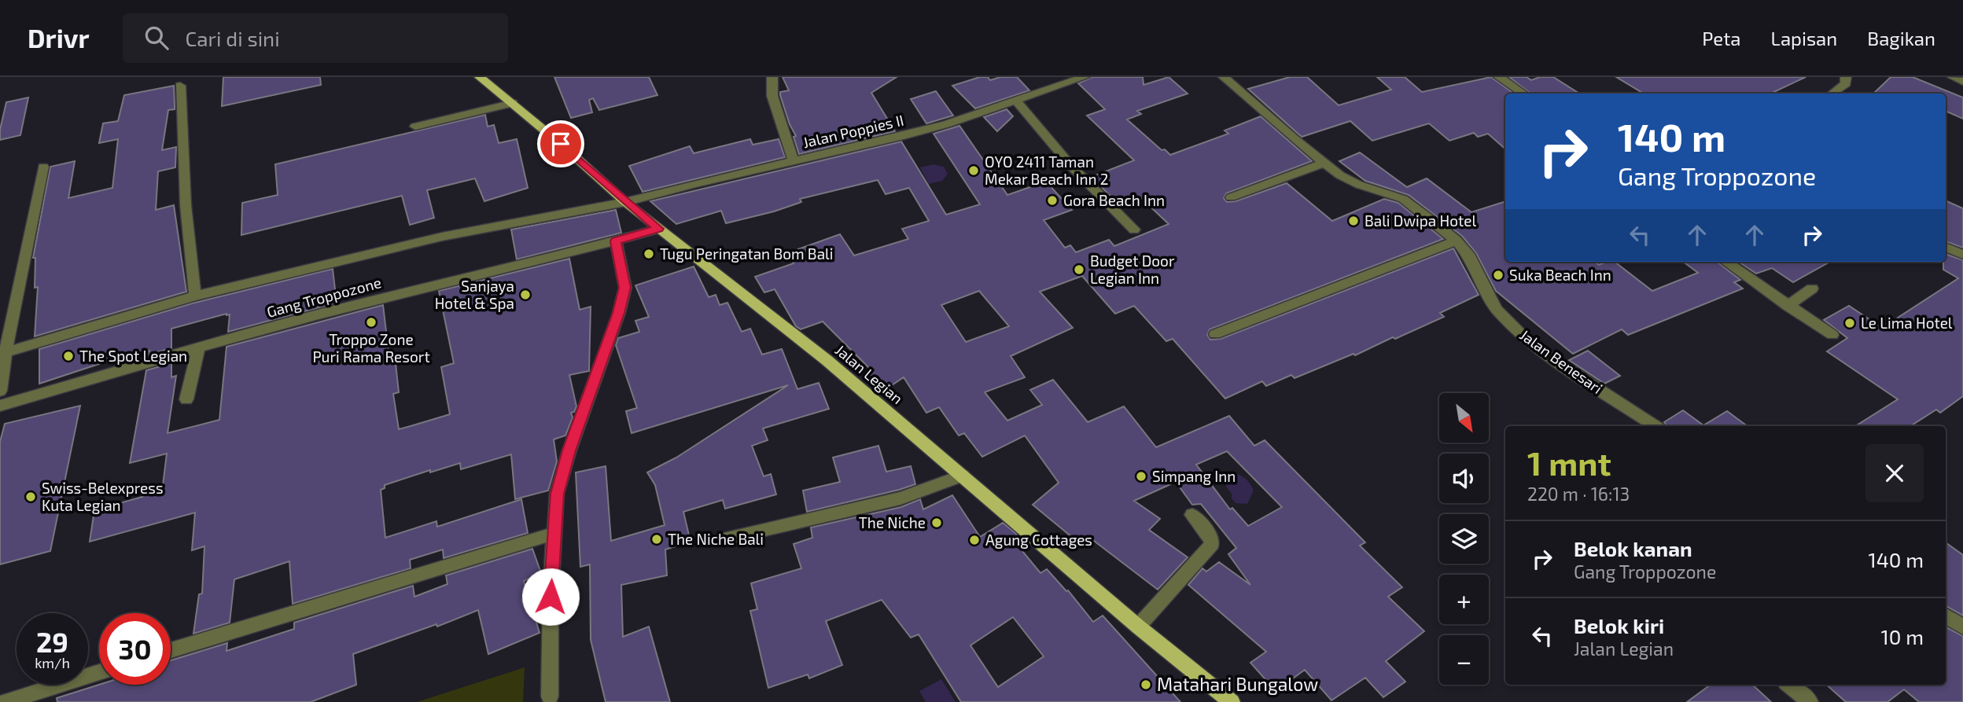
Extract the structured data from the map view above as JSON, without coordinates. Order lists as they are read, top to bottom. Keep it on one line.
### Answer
{"streets":{"main road":["Jalan Legian"],"street":["Jalan Poppies II","Gang Troppozone","Jalan Benesari"]},"crossings":[["Jalan Poppies II","Jalan Legian"],["Gang Troppozone","Jalan Legian"]],"places":["OYO 2411 Taman Mekar Beach Inn 2","Gora Beach Inn","Bali Dwipa Hotel","Tugu Peringatan Bom Bali","Budget Door Legian Inn","Suka Beach Inn","Sanjaya Hotel & Spa","Troppo Zone Puri Rama Resort","Le Lima Hotel","The Spot Legian","Simpang Inn","Swiss-Belexpress Kuta Legian","The Niche","The Niche Bali","Agung Cottages","Matahari Bungalow"],"north":"bottom right","page":{"header":"Drivr","search":"Cari di sini","nav":["Peta","Lapisan","Bagikan"],"turn":["140 m","Gang Troppozone"],"map_buttons":["+","−"],"heading":["1 mnt","220 m · 16:13"],"list":[{"name":"Belok kanan","note":"Gang Troppozone","value":"140 m"},{"name":"Belok kiri","note":"Jalan Legian","value":"10 m"}],"speed":"29 km/h","limit":"30"}}
